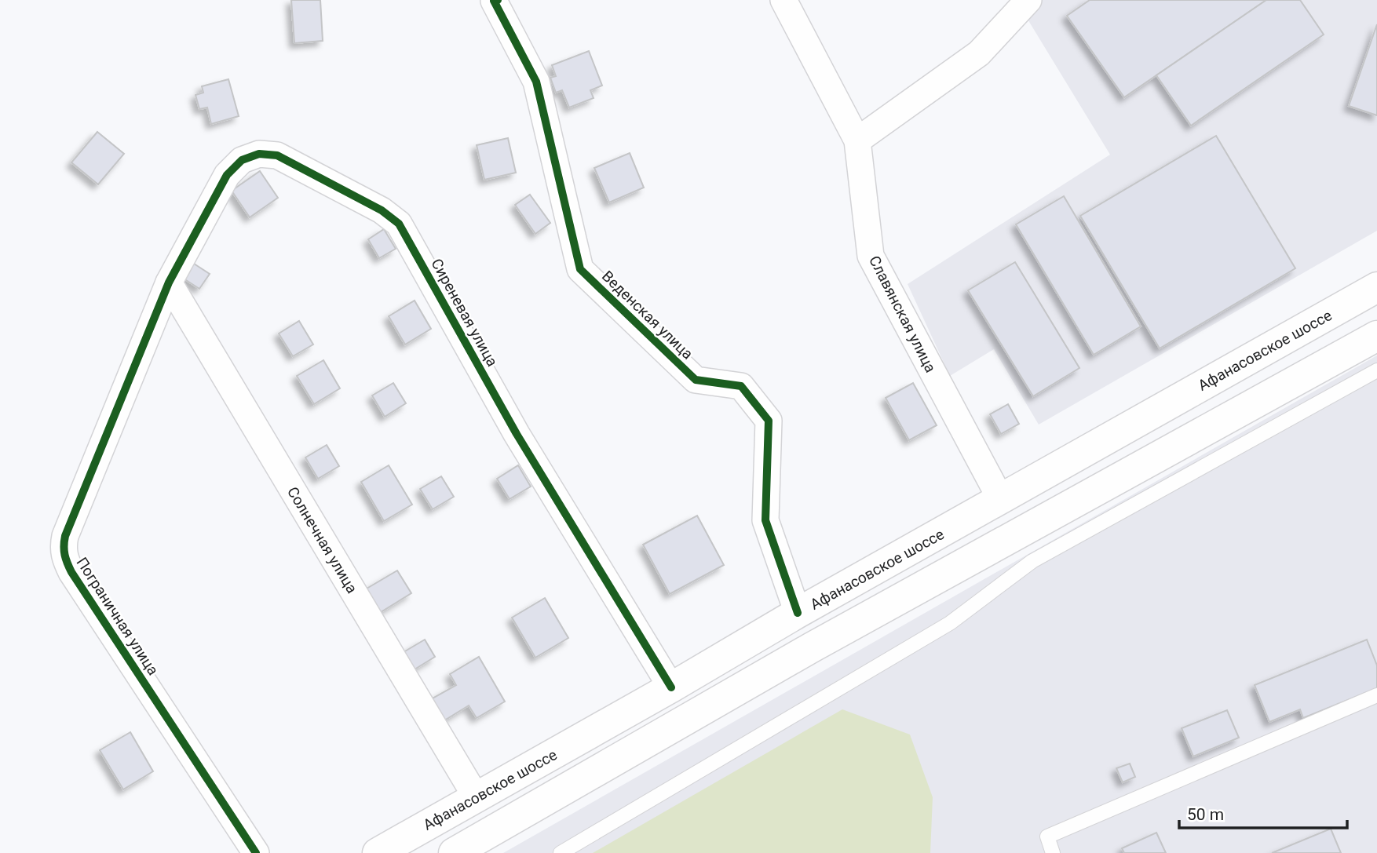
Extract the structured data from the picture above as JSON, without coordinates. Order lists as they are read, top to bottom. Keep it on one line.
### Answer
{"streets":{"main road":["Афанасовское шоссе"],"street":["Сиреневая улица","Славянская улица","Веденская улица","Солнечная улица","Пограничная улица"]},"crossings":[["Сиреневая улица","Афанасовское шоссе"],["Сиреневая улица","Солнечная улица"],["Сиреневая улица","Пограничная улица"],["Славянская улица","Афанасовское шоссе"],["Веденская улица","Афанасовское шоссе"],["Афанасовское шоссе","Солнечная улица"],["Солнечная улица","Пограничная улица"]],"scale_bar":"50 m"}
